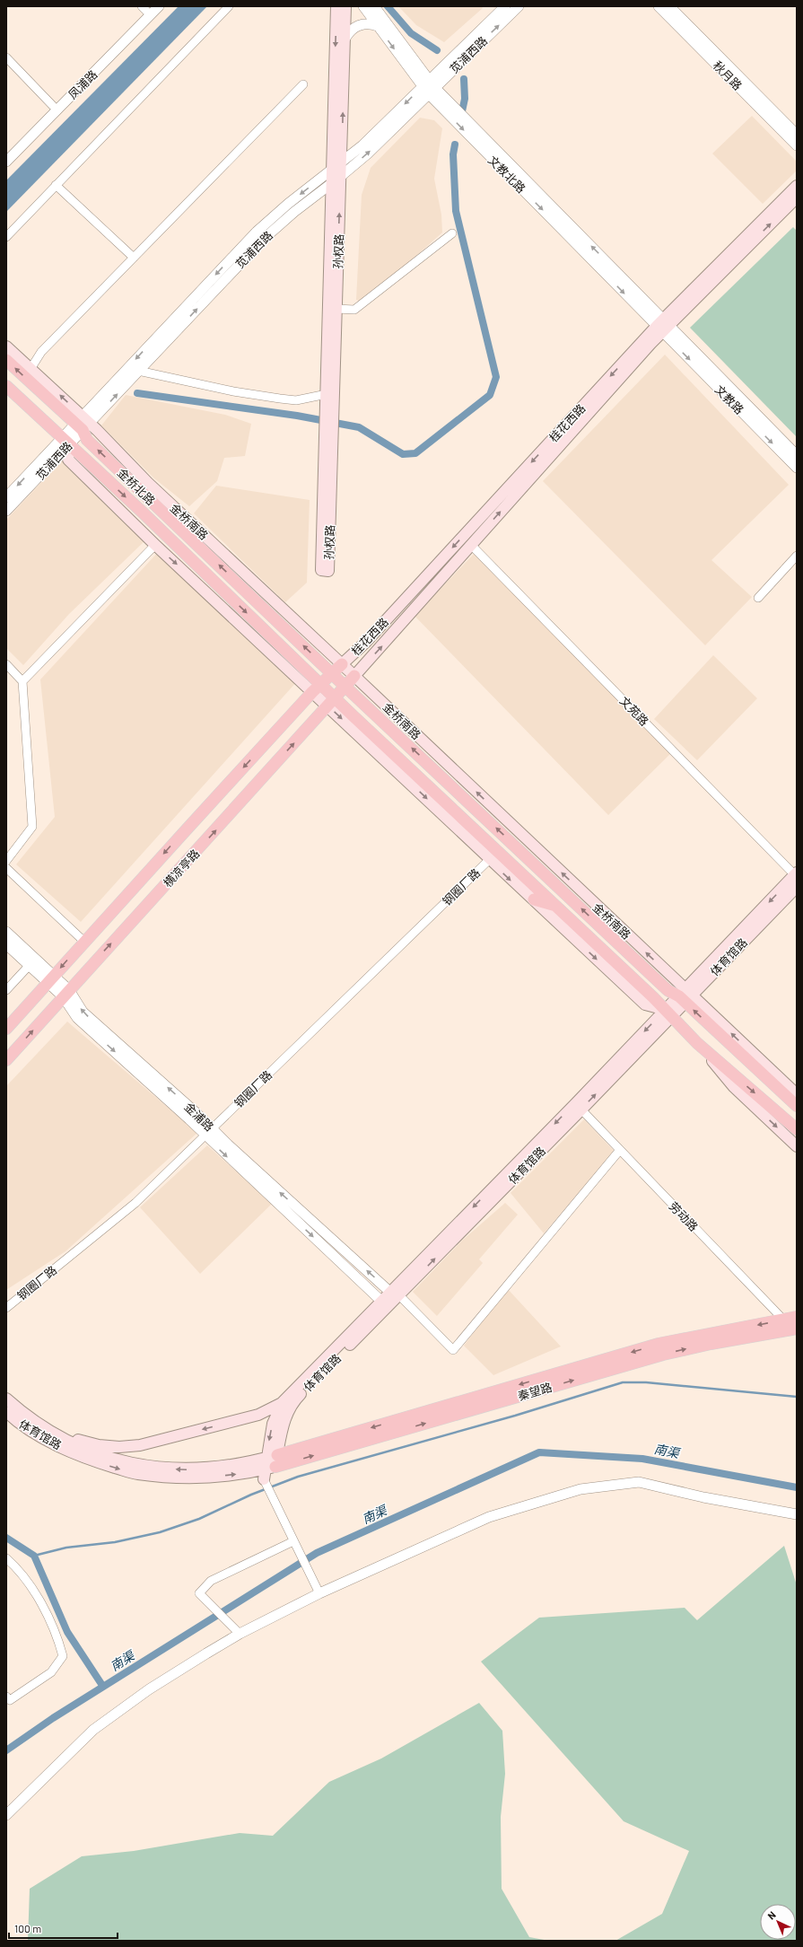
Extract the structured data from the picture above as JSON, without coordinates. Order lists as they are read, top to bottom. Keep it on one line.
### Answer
{"streets":{"main road":["孙权路","桂花西路","金桥北路","金桥南路","横凉亭路","体育馆路","秦望路"],"street":["苋浦西路","秋月路","凤浦路","文教北路","文教路","文苑路","钢圈厂路","金浦路","劳动路"]},"crossings":[["苋浦西路","文教北路"],["苋浦西路","孙权路"],["苋浦西路","金桥北路"],["苋浦西路","金桥南路"],["文教北路","文教路"],["文教北路","桂花西路"],["文教路","桂花西路"],["桂花西路","金桥南路"],["桂花西路","文苑路"],["桂花西路","横凉亭路"],["金桥北路","金桥南路"],["金桥北路","横凉亭路"],["金桥南路","横凉亭路"],["金桥南路","体育馆路"],["文苑路","体育馆路"],["横凉亭路","金浦路"],["钢圈厂路","金浦路"],["体育馆路","金浦路"],["体育馆路","劳动路"],["体育馆路","秦望路"],["劳动路","秦望路"]],"water":["南渠"],"scale_bar":"100 m","north":"top left"}
